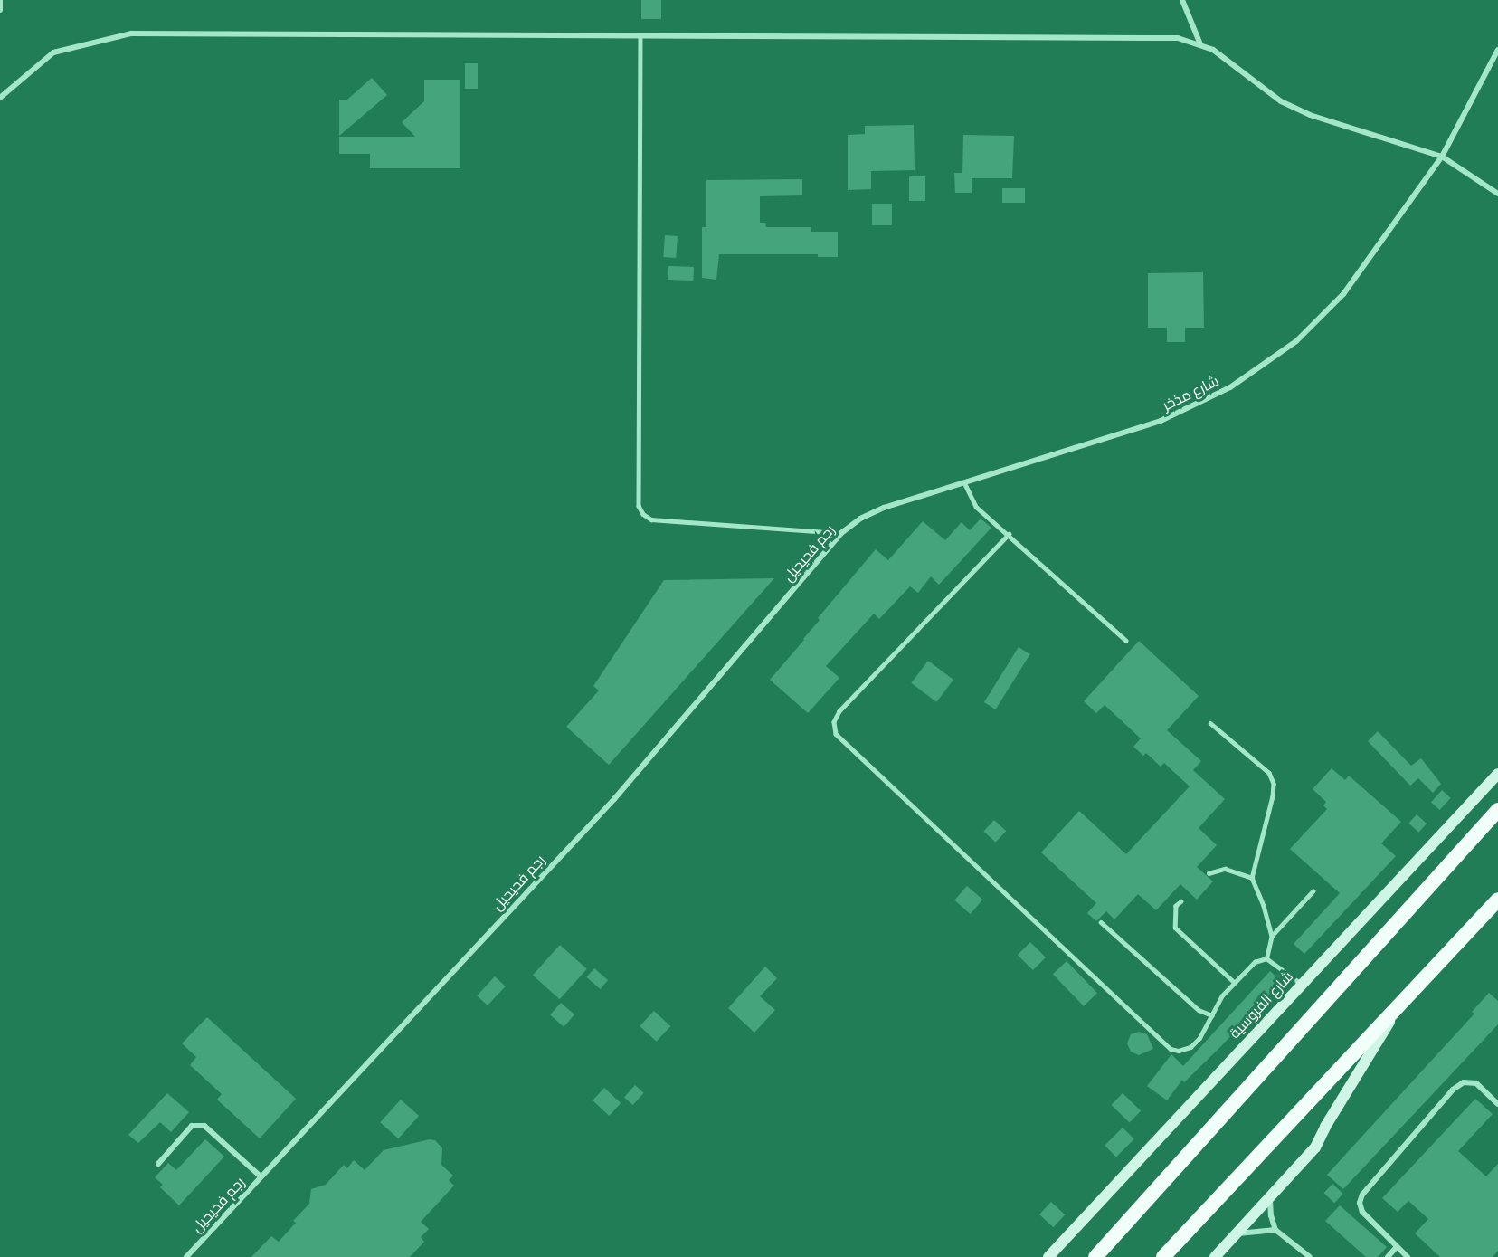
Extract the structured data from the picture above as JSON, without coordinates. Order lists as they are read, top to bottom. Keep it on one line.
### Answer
{"streets":{"main road":["شارع الفروسية"],"street":["شارع مذخر","رجم فحيحيل"]},"crossings":[["شارع مذخر","رجم فحيحيل"]]}
